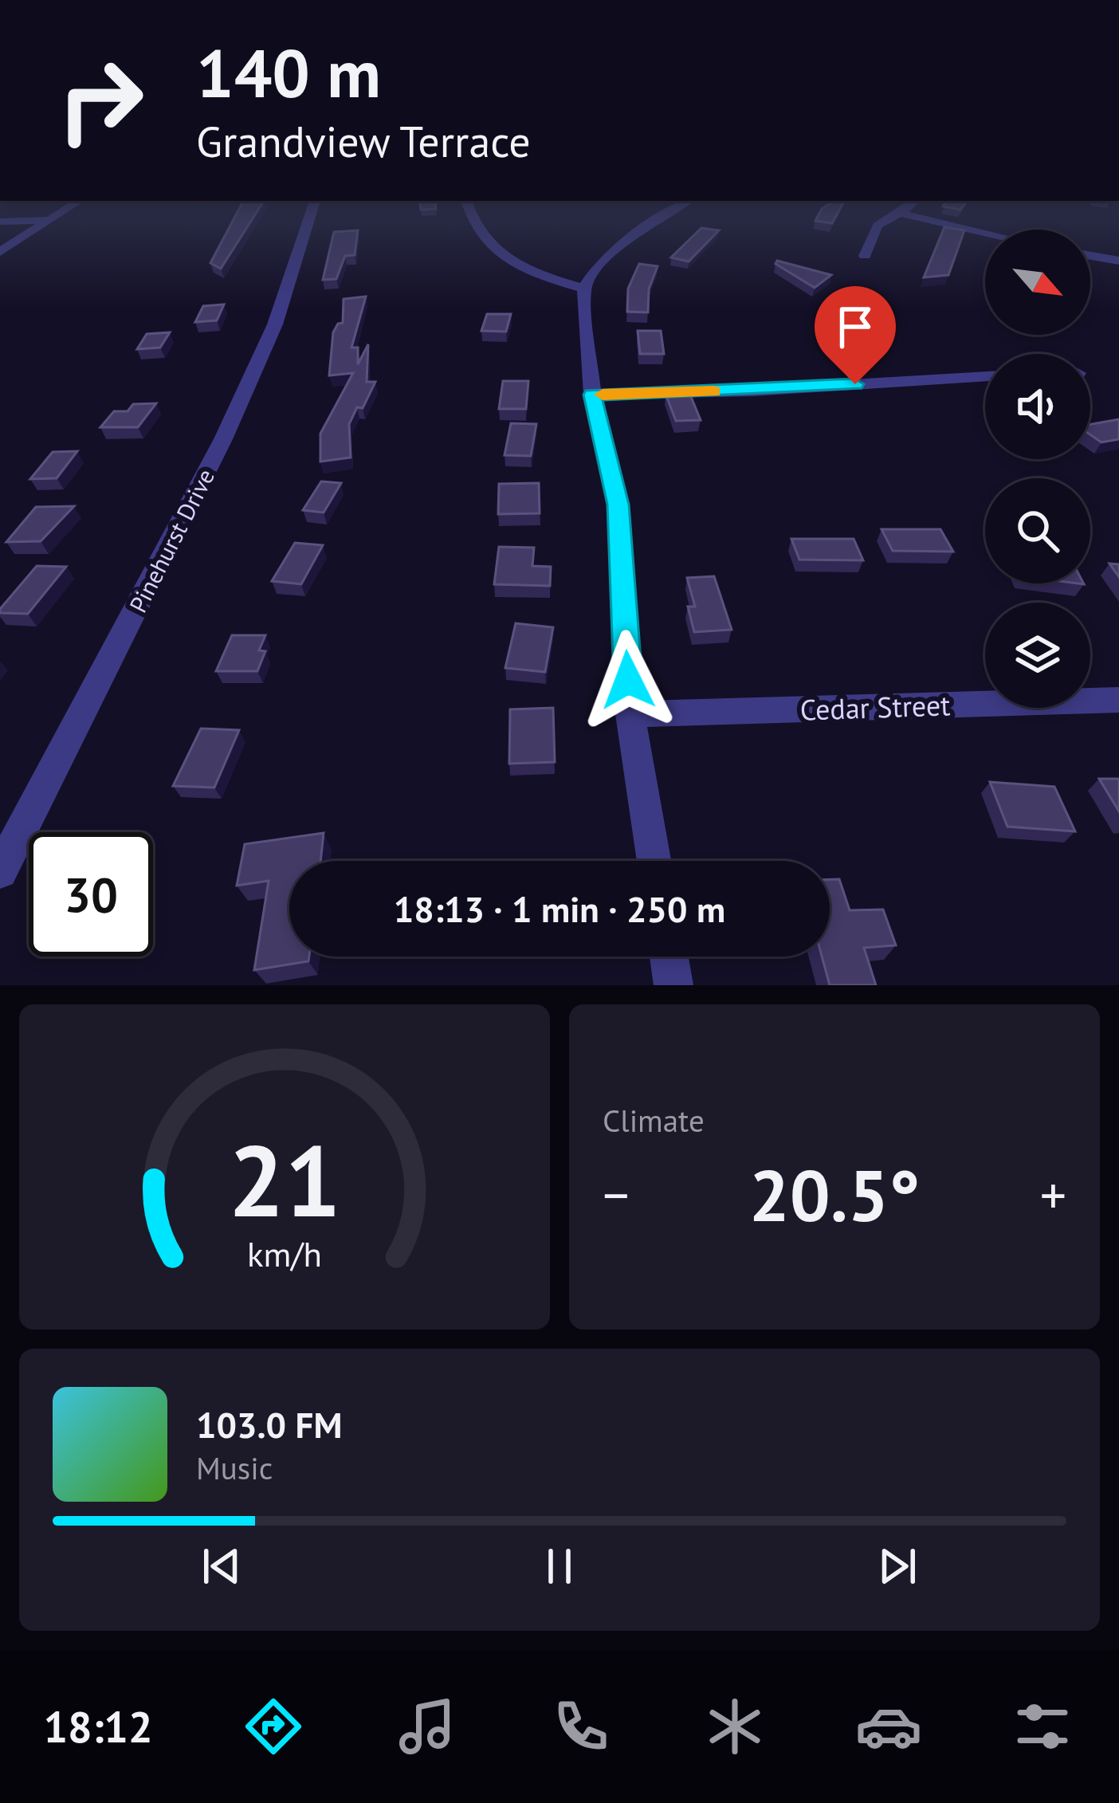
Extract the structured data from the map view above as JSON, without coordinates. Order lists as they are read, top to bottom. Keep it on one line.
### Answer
{"streets":{"street":["Pinehurst Drive","Cedar Street"]},"north":"bottom right","page":{"turn":["140 m","Grandview Terrace"],"limit":"30","trip":"18:13 · 1 min · 250 m","tile":"Climate","heat":["−","20.5°","+"],"song":["103.0 FM","Music"],"tabs":"18:12","gauge":["21","km/h"]}}
